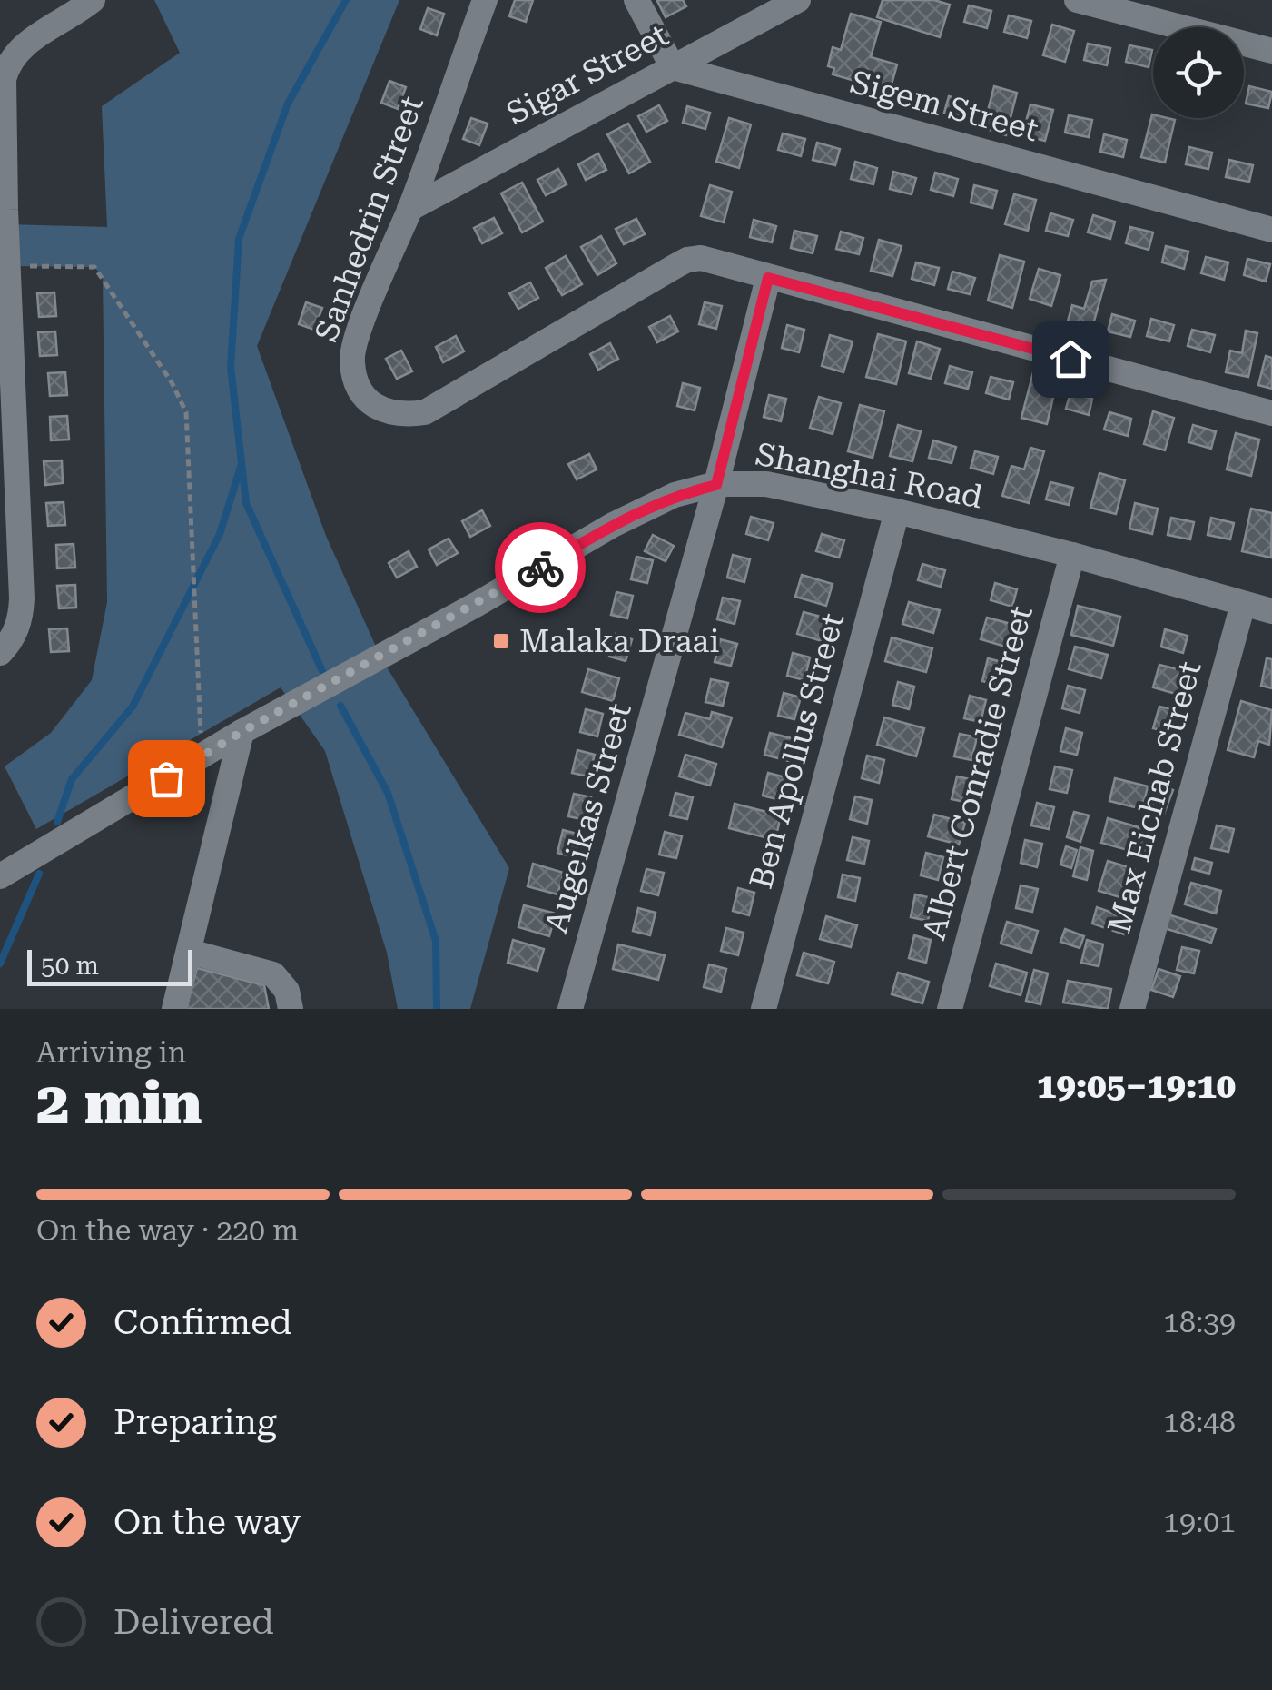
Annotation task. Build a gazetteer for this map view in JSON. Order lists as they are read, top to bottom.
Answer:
{
  "streets": {
    "street": [
      "Sigar Street",
      "Sigem Street",
      "Sanhedrin Street",
      "Shanghai Road",
      "Ben Apollus Street",
      "Albert Conradie Street",
      "Max Eichab Street",
      "Augeikas Street"
    ]
  },
  "crossings": [
    ["Sigar Street", "Sigem Street"],
    ["Sigar Street", "Sanhedrin Street"],
    ["Sanhedrin Street", "Augeikas Street"],
    ["Shanghai Road", "Ben Apollus Street"],
    ["Shanghai Road", "Albert Conradie Street"],
    ["Shanghai Road", "Max Eichab Street"],
    ["Shanghai Road", "Augeikas Street"]
  ],
  "places": {
    "transit": ["Malaka Draai"]
  },
  "scale_bar": "50 m",
  "page": {
    "scale": "50 m",
    "heading": ["2 min", "Arriving in", "19:05–19:10"],
    "bar": "On the way · 220 m",
    "list": [
      ["Confirmed", "18:39"],
      ["Preparing", "18:48"],
      ["On the way", "19:01"],
      "Delivered"
    ]
  }
}
